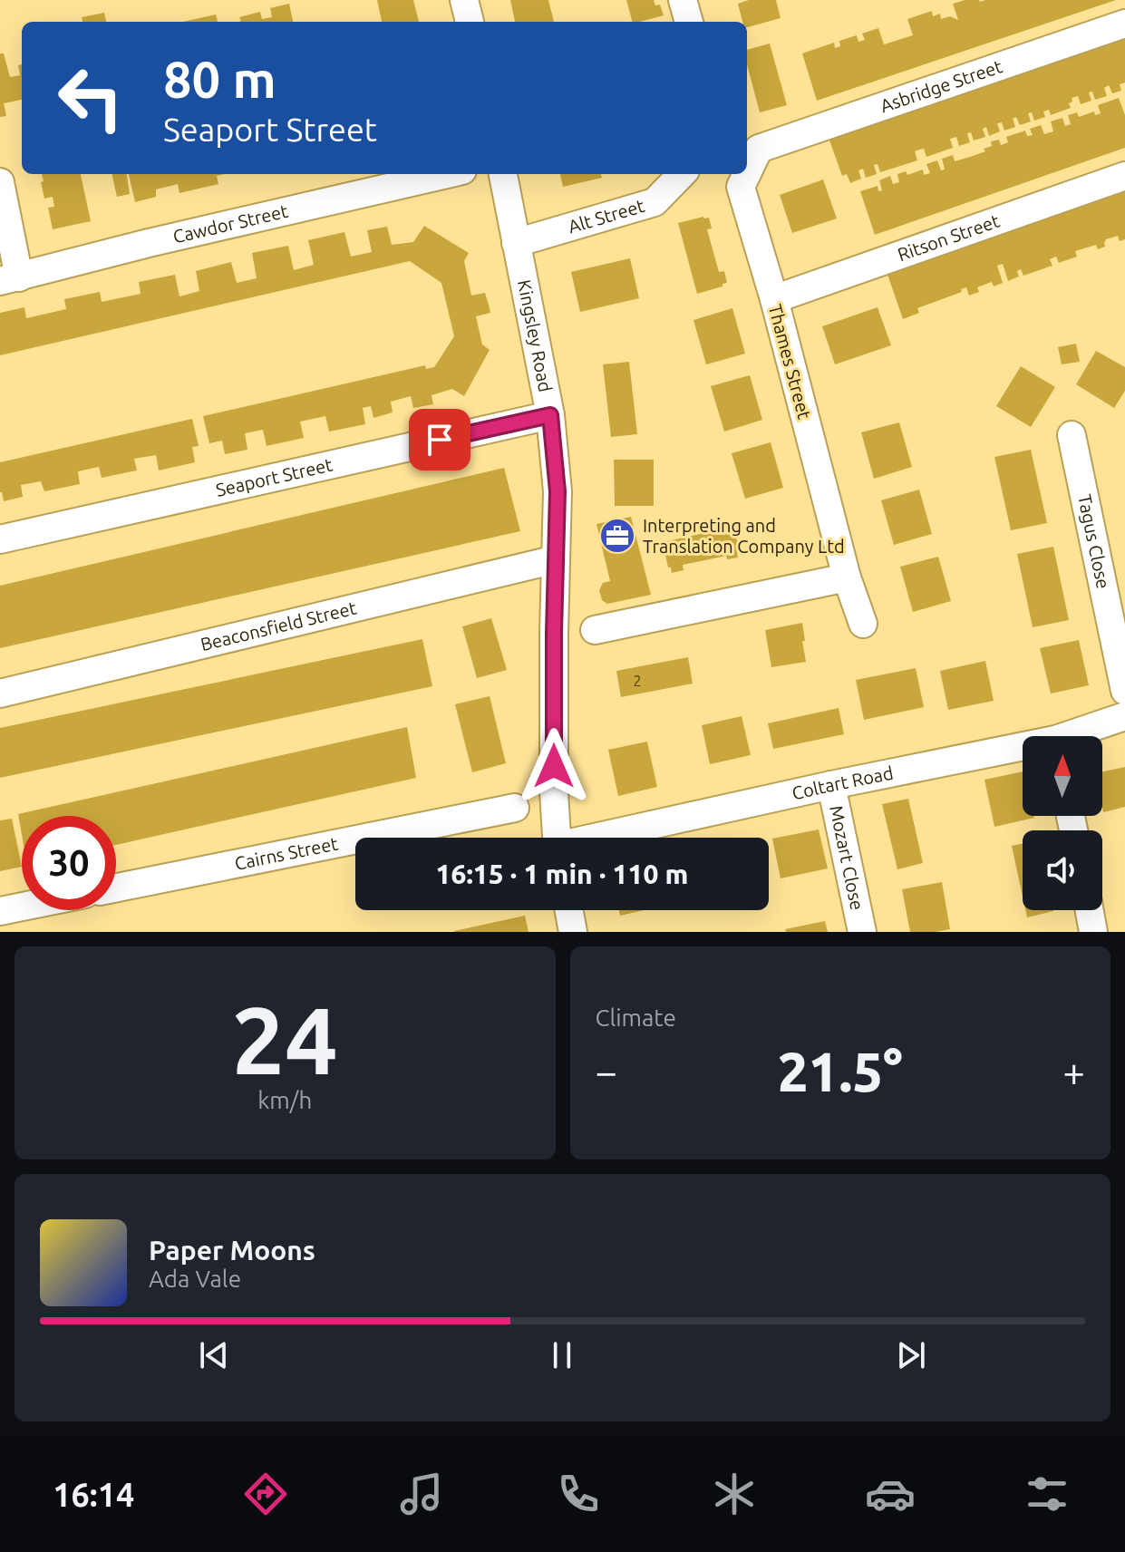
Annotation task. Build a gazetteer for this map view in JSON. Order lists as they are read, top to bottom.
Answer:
{
  "streets": {
    "street": [
      "Asbridge Street",
      "Alt Street",
      "Cawdor Street",
      "Ritson Street",
      "Kingsley Road",
      "Thames Street",
      "Seaport Street",
      "Tagus Close",
      "Beaconsfield Street",
      "Coltart Road",
      "Cairns Street",
      "Mozart Close"
    ]
  },
  "crossings": [
    ["Asbridge Street", "Thames Street"],
    ["Alt Street", "Kingsley Road"],
    ["Ritson Street", "Thames Street"],
    ["Kingsley Road", "Seaport Street"],
    ["Kingsley Road", "Beaconsfield Street"],
    ["Coltart Road", "Mozart Close"]
  ],
  "places": {
    "office": ["Interpreting and Translation Company Ltd"]
  },
  "house_numbers": ["2"],
  "north": "top",
  "page": {
    "turn": ["80 m", "Seaport Street"],
    "limit": "30",
    "trip": "16:15 · 1 min · 110 m",
    "tile": [
      ["24", "km/h"],
      "Climate"
    ],
    "heat": ["−", "21.5°", "+"],
    "song": ["Paper Moons", "Ada Vale"],
    "tabs": "16:14"
  }
}
